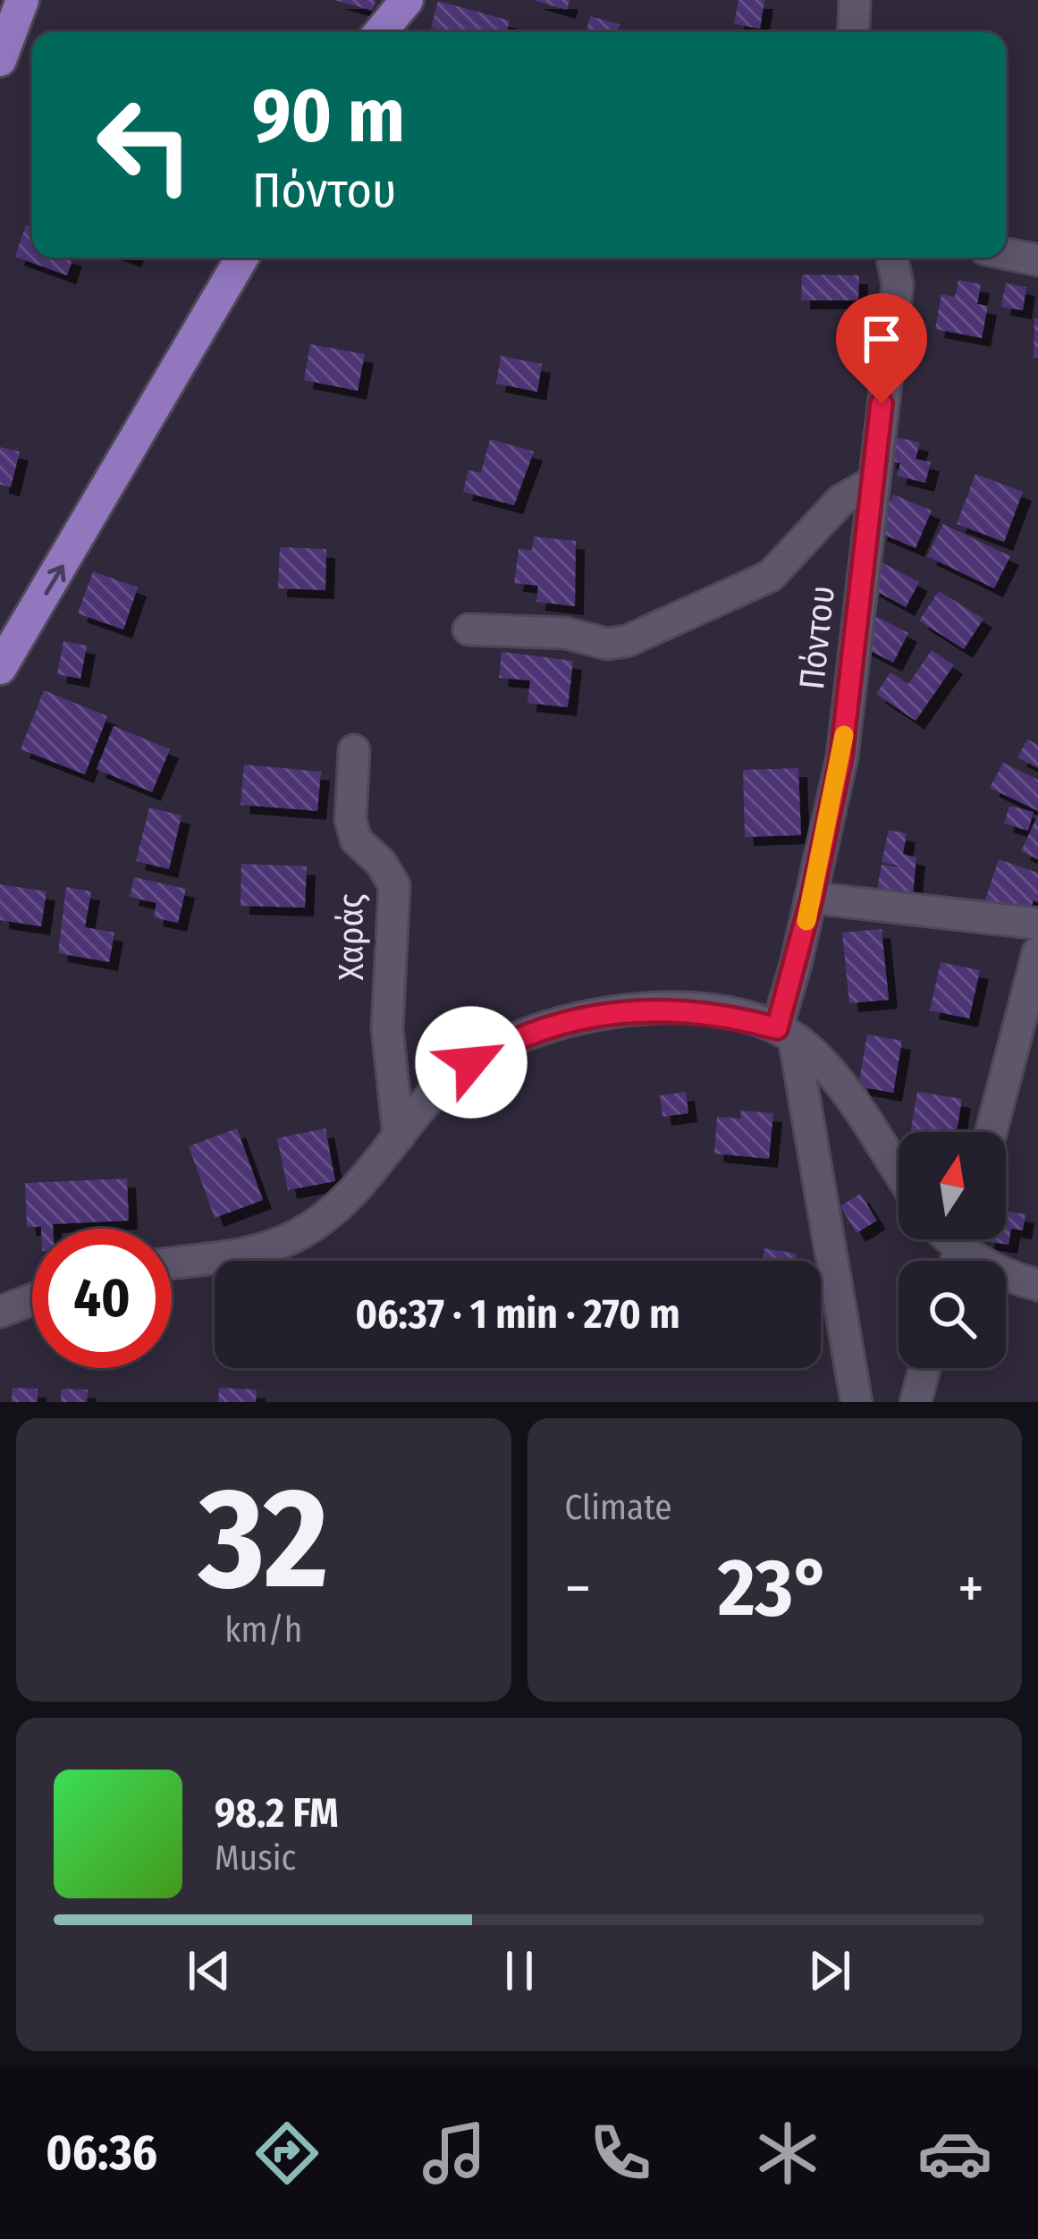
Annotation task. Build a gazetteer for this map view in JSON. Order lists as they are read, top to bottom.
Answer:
{
  "streets": {
    "street": ["Πόντου", "Χαράς"]
  },
  "north": "top",
  "page": {
    "turn": ["90 m", "Πόντου"],
    "limit": "40",
    "trip": "06:37 · 1 min · 270 m",
    "tile": [
      ["32", "km/h"],
      "Climate"
    ],
    "heat": ["−", "23°", "+"],
    "song": ["98.2 FM", "Music"],
    "tabs": "06:36"
  }
}
